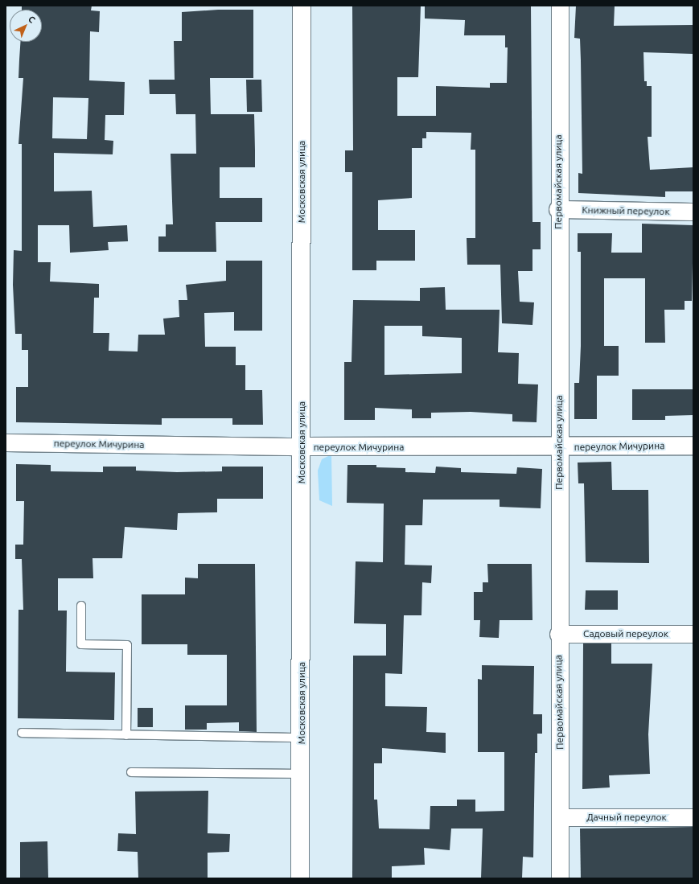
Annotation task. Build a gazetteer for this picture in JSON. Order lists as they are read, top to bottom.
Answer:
{
  "streets": {
    "main road": ["Московская улица", "переулок Мичурина"],
    "street": [
      "Первомайская улица",
      "Книжный переулок",
      "Садовый переулок",
      "Дачный переулок"
    ]
  },
  "crossings": [
    ["Московская улица", "переулок Мичурина"],
    ["Первомайская улица", "Книжный переулок"],
    ["Первомайская улица", "переулок Мичурина"],
    ["Первомайская улица", "Садовый переулок"],
    ["Первомайская улица", "Дачный переулок"]
  ],
  "north": "top right"
}
